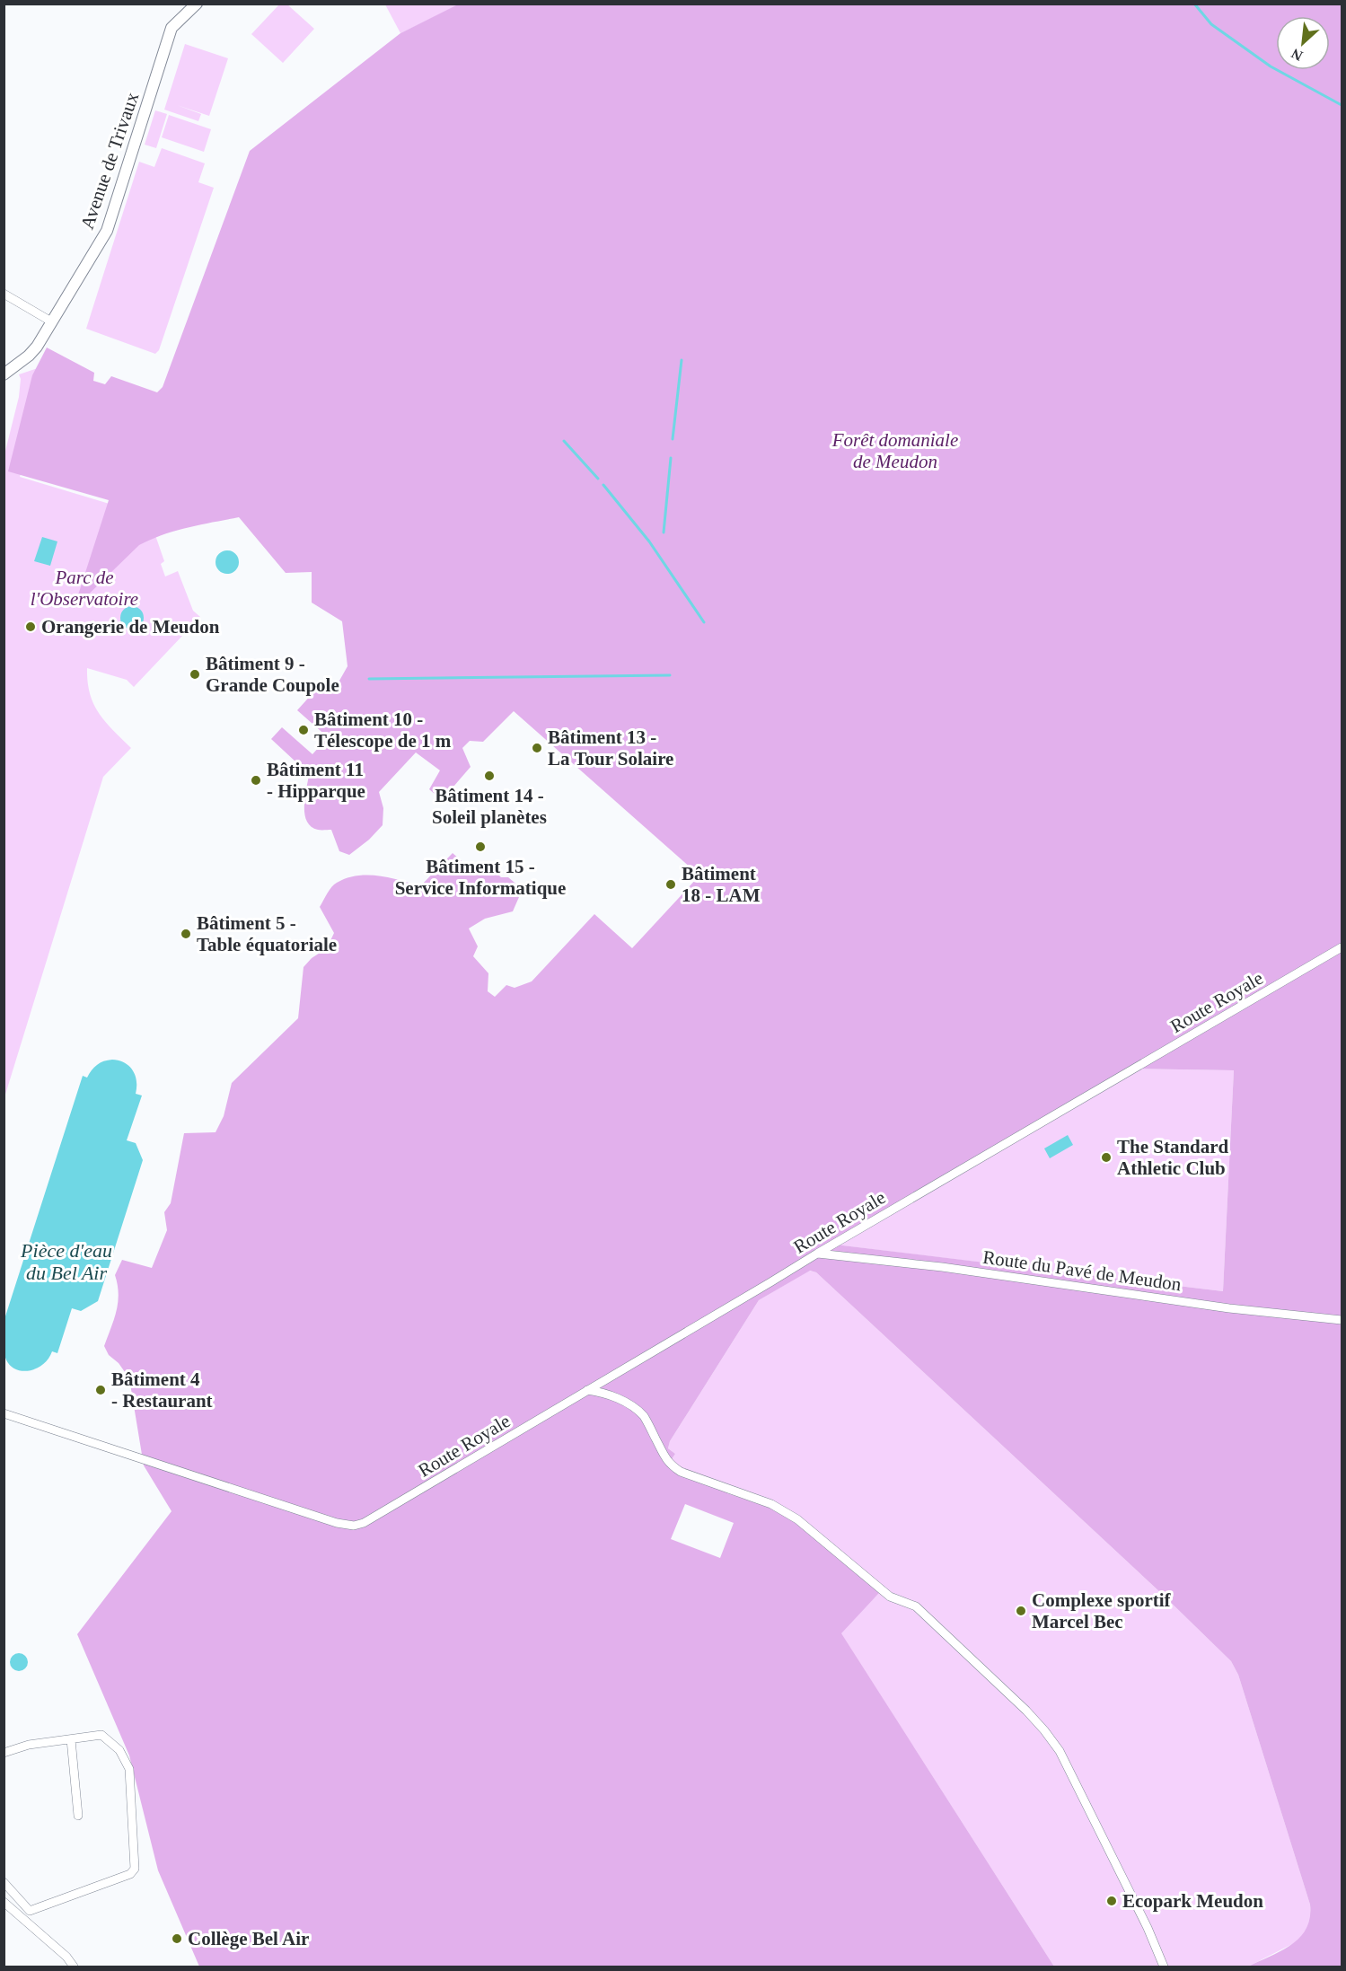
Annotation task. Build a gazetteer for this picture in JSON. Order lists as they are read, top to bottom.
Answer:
{
  "streets": {
    "main road": ["Avenue de Trivaux"],
    "street": ["Route Royale", "Route du Pavé de Meudon"]
  },
  "crossings": [
    ["Route Royale", "Route du Pavé de Meudon"]
  ],
  "water": ["Pièce d'eau du Bel Air"],
  "parks": ["Forêt domaniale de Meudon", "Parc de l'Observatoire"],
  "places": [
    "Orangerie de Meudon",
    "Bâtiment 9 - Grande Coupole",
    "Bâtiment 10 - Télescope de 1 m",
    "Bâtiment 13 - La Tour Solaire",
    "Bâtiment 14 - Soleil planètes",
    "Bâtiment 11 - Hipparque",
    "Bâtiment 15 - Service Informatique",
    "Bâtiment 18 - LAM",
    "Bâtiment 5 - Table équatoriale",
    "The Standard Athletic Club",
    "Bâtiment 4 - Restaurant",
    "Complexe sportif Marcel Bec",
    "Ecopark Meudon",
    "Collège Bel Air"
  ],
  "north": "bottom left"
}
